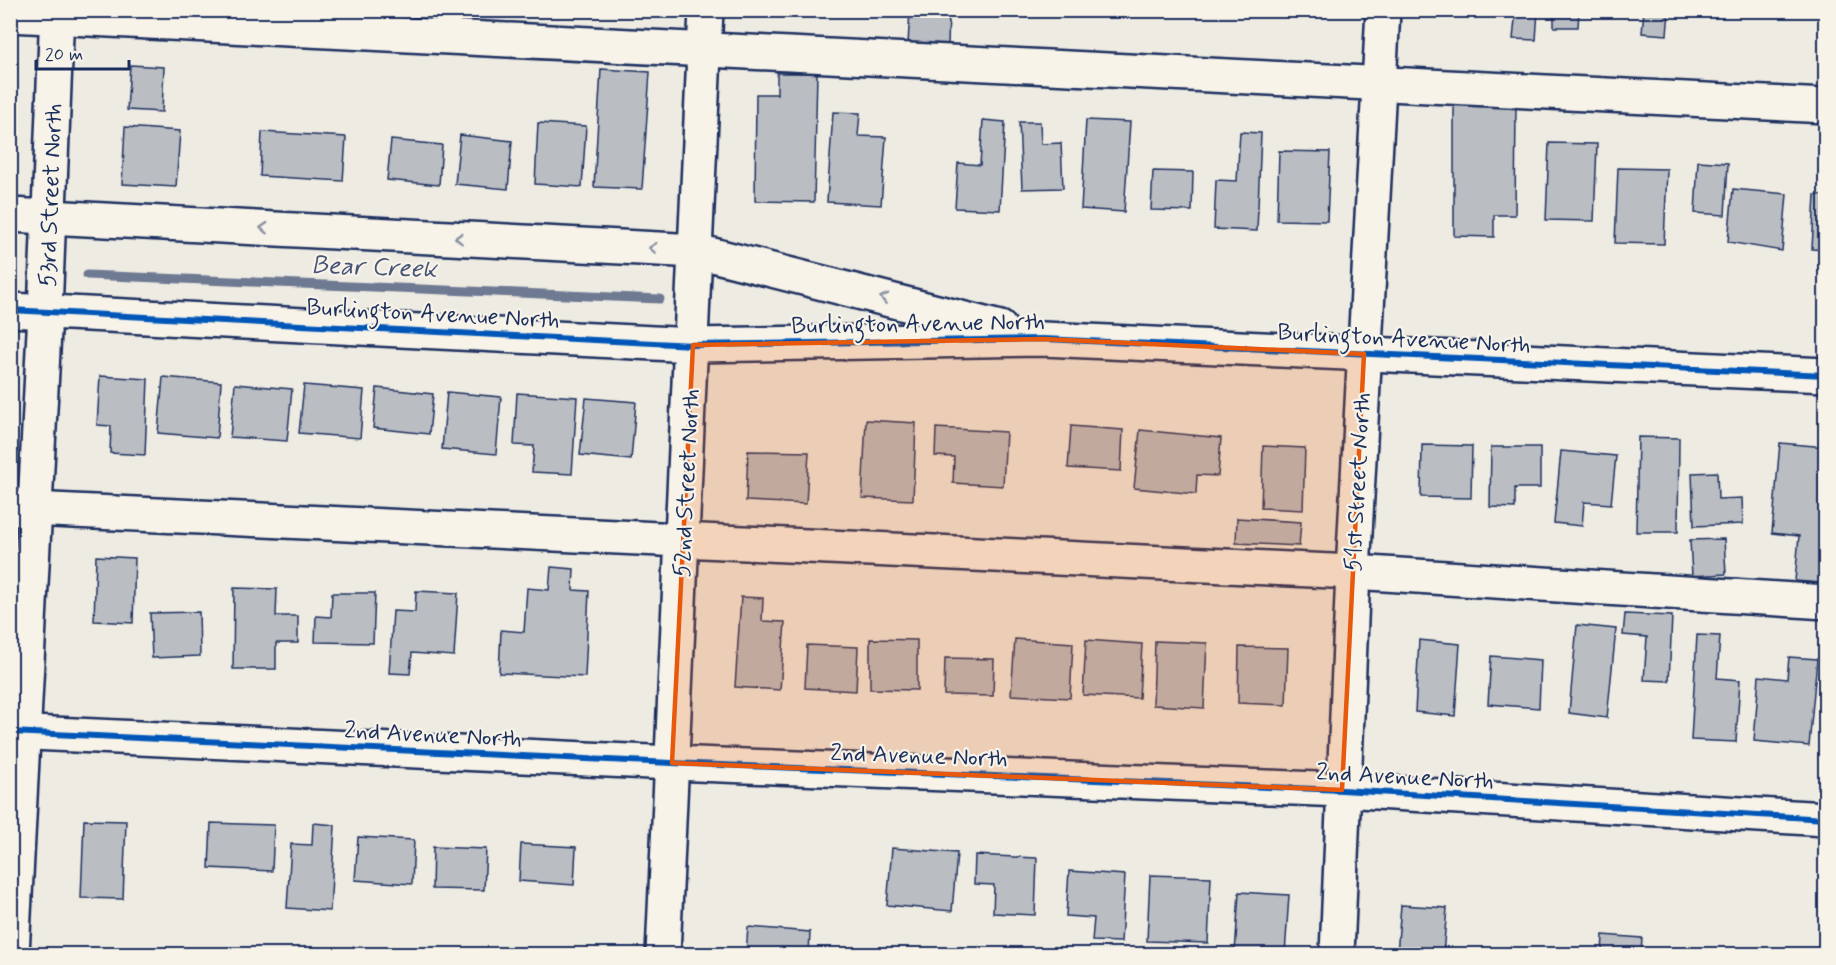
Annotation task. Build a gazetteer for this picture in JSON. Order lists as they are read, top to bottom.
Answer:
{
  "streets": {
    "street": [
      "53rd Street North",
      "Burlington Avenue North",
      "51st Street North",
      "52nd Street North",
      "2nd Avenue North"
    ]
  },
  "crossings": [
    ["53rd Street North", "Burlington Avenue North"],
    ["53rd Street North", "2nd Avenue North"],
    ["Burlington Avenue North", "51st Street North"],
    ["Burlington Avenue North", "52nd Street North"],
    ["51st Street North", "2nd Avenue North"],
    ["52nd Street North", "2nd Avenue North"]
  ],
  "water": ["Bear Creek"],
  "scale_bar": "20 m"
}
